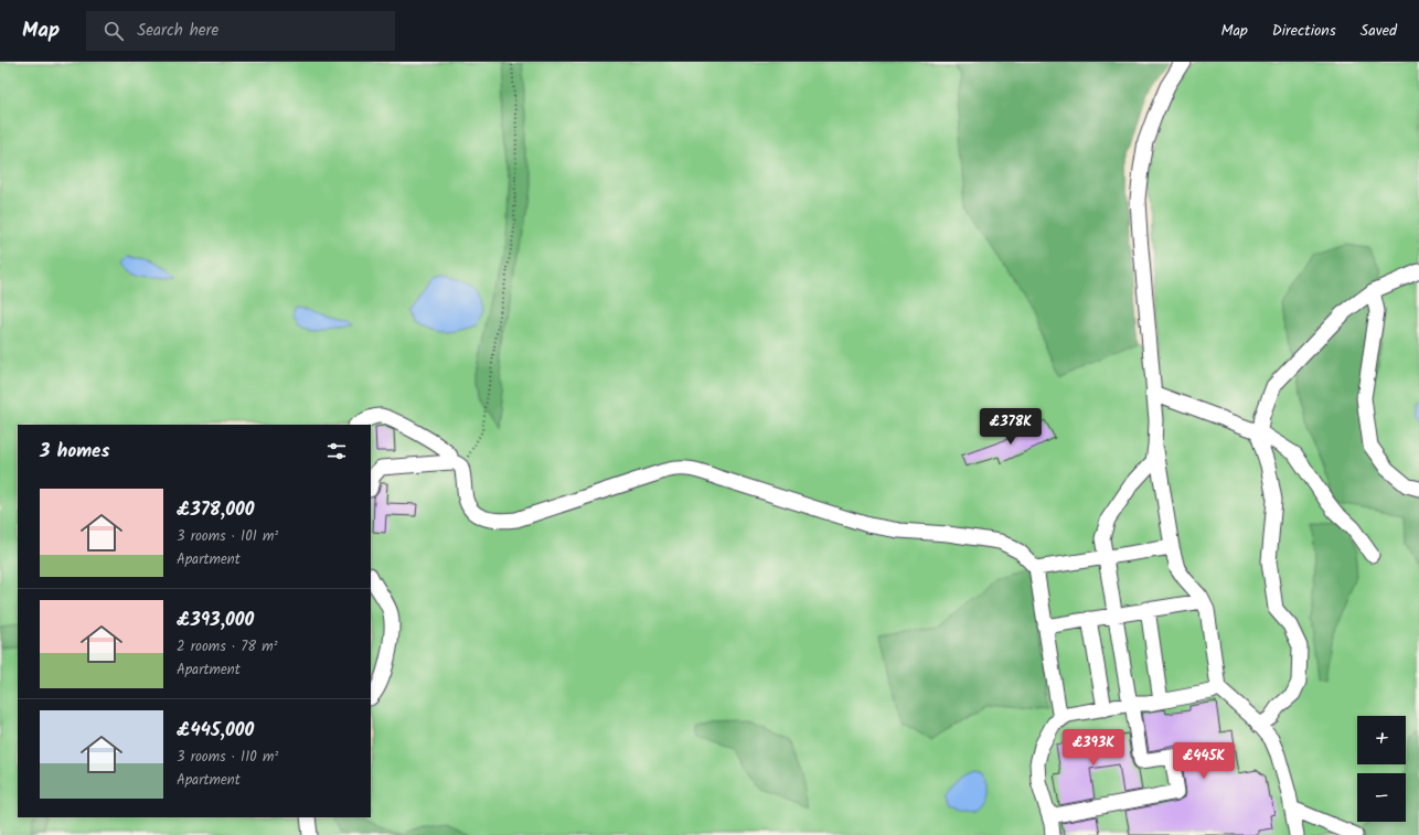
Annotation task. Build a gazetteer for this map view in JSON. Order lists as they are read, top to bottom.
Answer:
{
  "page": {
    "header": "Map",
    "search": "Search here",
    "nav": ["Map", "Directions", "Saved"],
    "price": ["£378K", "£393K", "£445K"],
    "heading": "3 homes",
    "list": [
      {
        "name": "£378,000",
        "note": "3 rooms · 101 m² · Apartment"
      },
      {
        "name": "£393,000",
        "note": "2 rooms · 78 m² · Apartment"
      },
      {
        "name": "£445,000",
        "note": "3 rooms · 110 m² · Apartment"
      }
    ],
    "map_buttons": ["+", "−"]
  }
}
